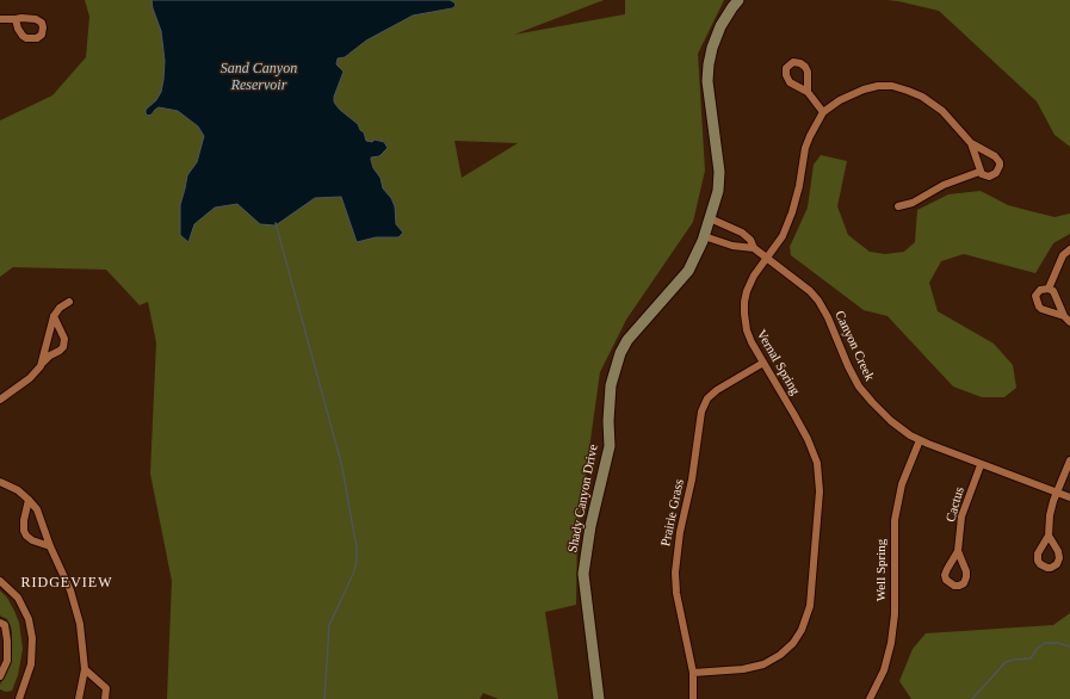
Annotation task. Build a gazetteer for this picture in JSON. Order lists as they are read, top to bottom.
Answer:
{
  "streets": {
    "street": [
      "Canyon Creek",
      "Vernal Spring",
      "Shady Canyon Drive",
      "Cactus",
      "Prairie Grass",
      "Well Spring"
    ]
  },
  "crossings": [
    ["Canyon Creek", "Vernal Spring"],
    ["Canyon Creek", "Shady Canyon Drive"],
    ["Canyon Creek", "Cactus"],
    ["Canyon Creek", "Well Spring"],
    ["Vernal Spring", "Prairie Grass"]
  ],
  "districts": ["RIDGEVIEW"],
  "water": ["Sand Canyon Reservoir"]
}
